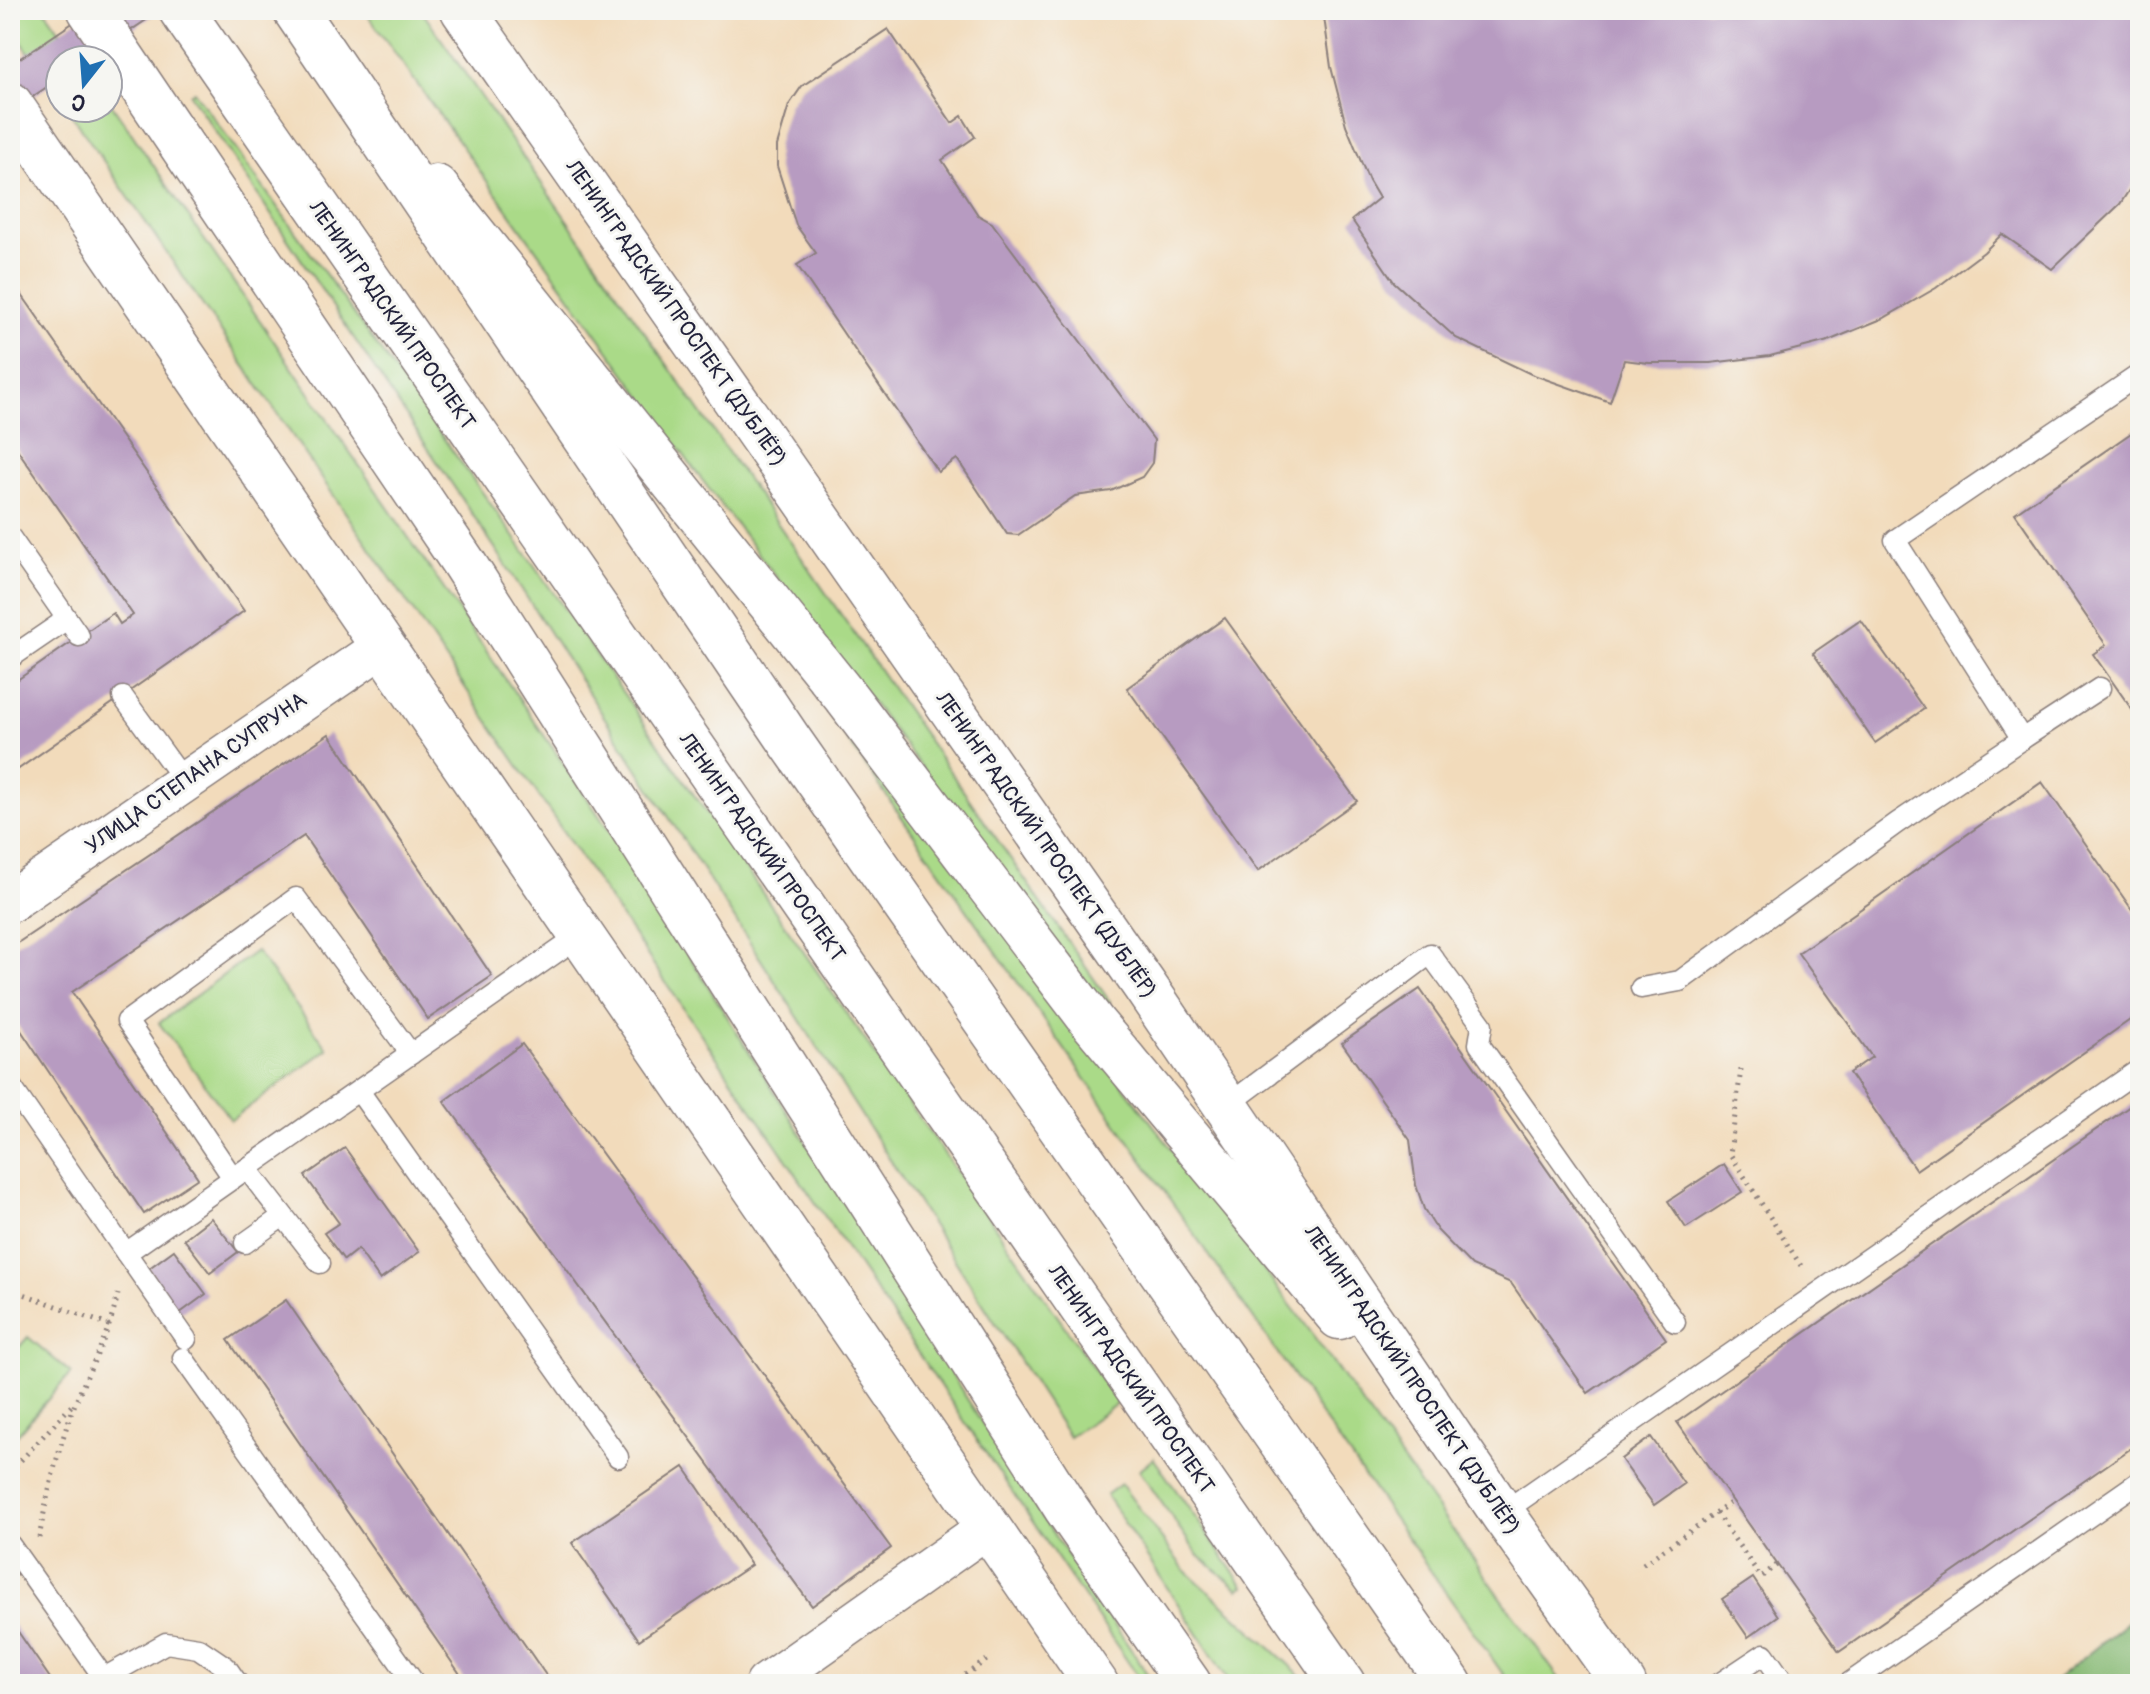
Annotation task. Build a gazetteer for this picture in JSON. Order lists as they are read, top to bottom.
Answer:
{
  "streets": {
    "main road": ["ЛЕНИНГРАДСКИЙ ПРОСПЕКТ (ДУБЛЁР)", "ЛЕНИНГРАДСКИЙ ПРОСПЕКТ"],
    "street": ["УЛИЦА СТЕПАНА СУПРУНА"]
  },
  "north": "bottom"
}
